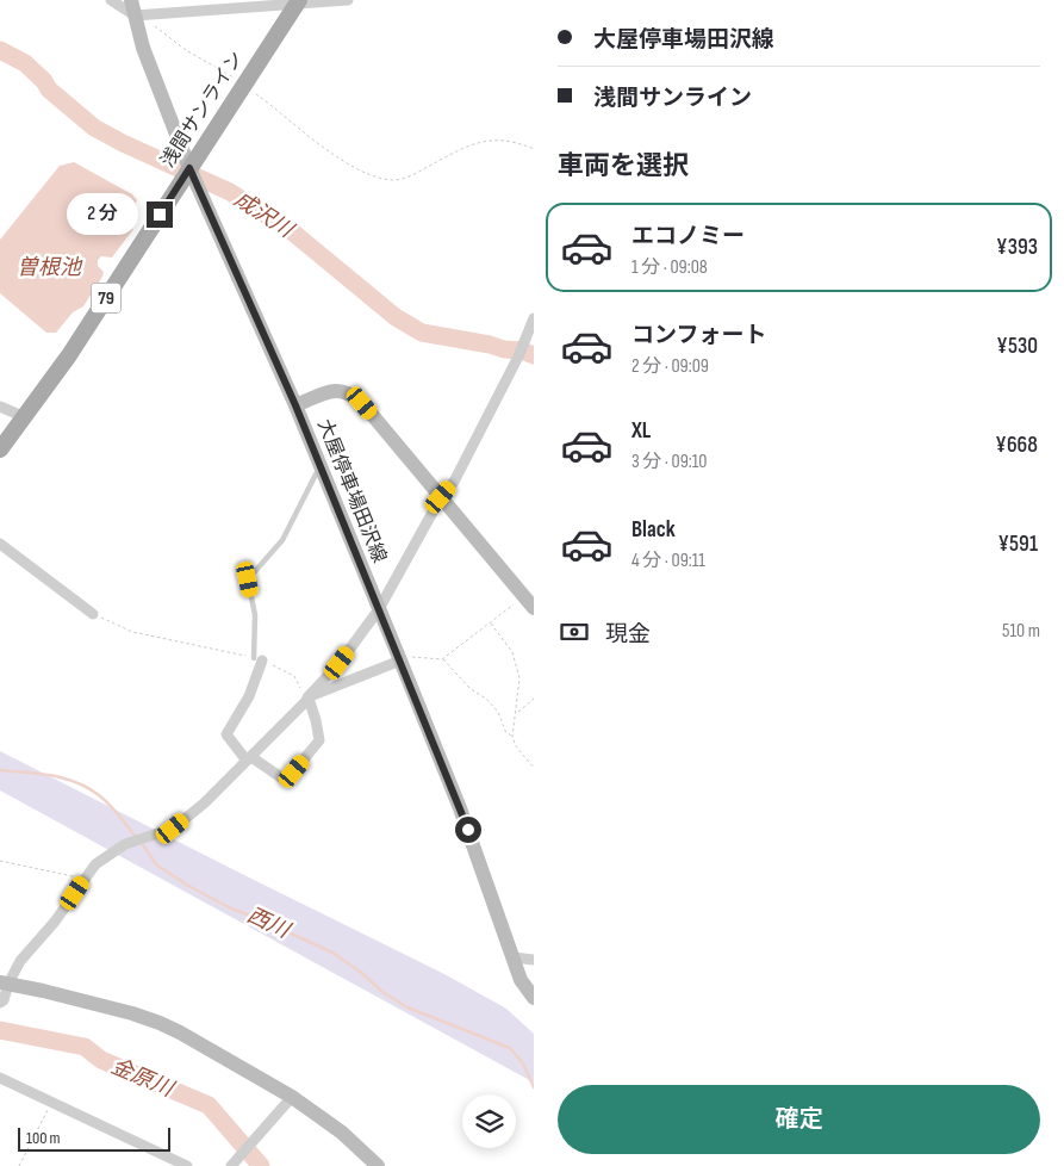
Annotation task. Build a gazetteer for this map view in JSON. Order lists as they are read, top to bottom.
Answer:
{
  "streets": {
    "main road": ["浅間サンライン", "79", "大屋停車場田沢線"]
  },
  "crossings": [
    ["浅間サンライン", "大屋停車場田沢線"]
  ],
  "water": [
    "成沢川",
    "曽根池",
    "西川",
    "金原川"
  ],
  "scale_bar": "100 m",
  "page": {
    "banner": ["大屋停車場田沢線", "浅間サンライン"],
    "heading": "車両を選択",
    "bubble": "2 分",
    "list": [
      {
        "name": "エコノミー",
        "note": "1 分 · 09:08",
        "value": "¥393"
      },
      {
        "name": "コンフォート",
        "note": "2 分 · 09:09",
        "value": "¥530"
      },
      {
        "name": "XL",
        "note": "3 分 · 09:10",
        "value": "¥668"
      },
      {
        "name": "Black",
        "note": "4 分 · 09:11",
        "value": "¥591"
      }
    ],
    "pay": ["現金", "510 m"],
    "buttons": "確定",
    "scale": "100 m"
  }
}
